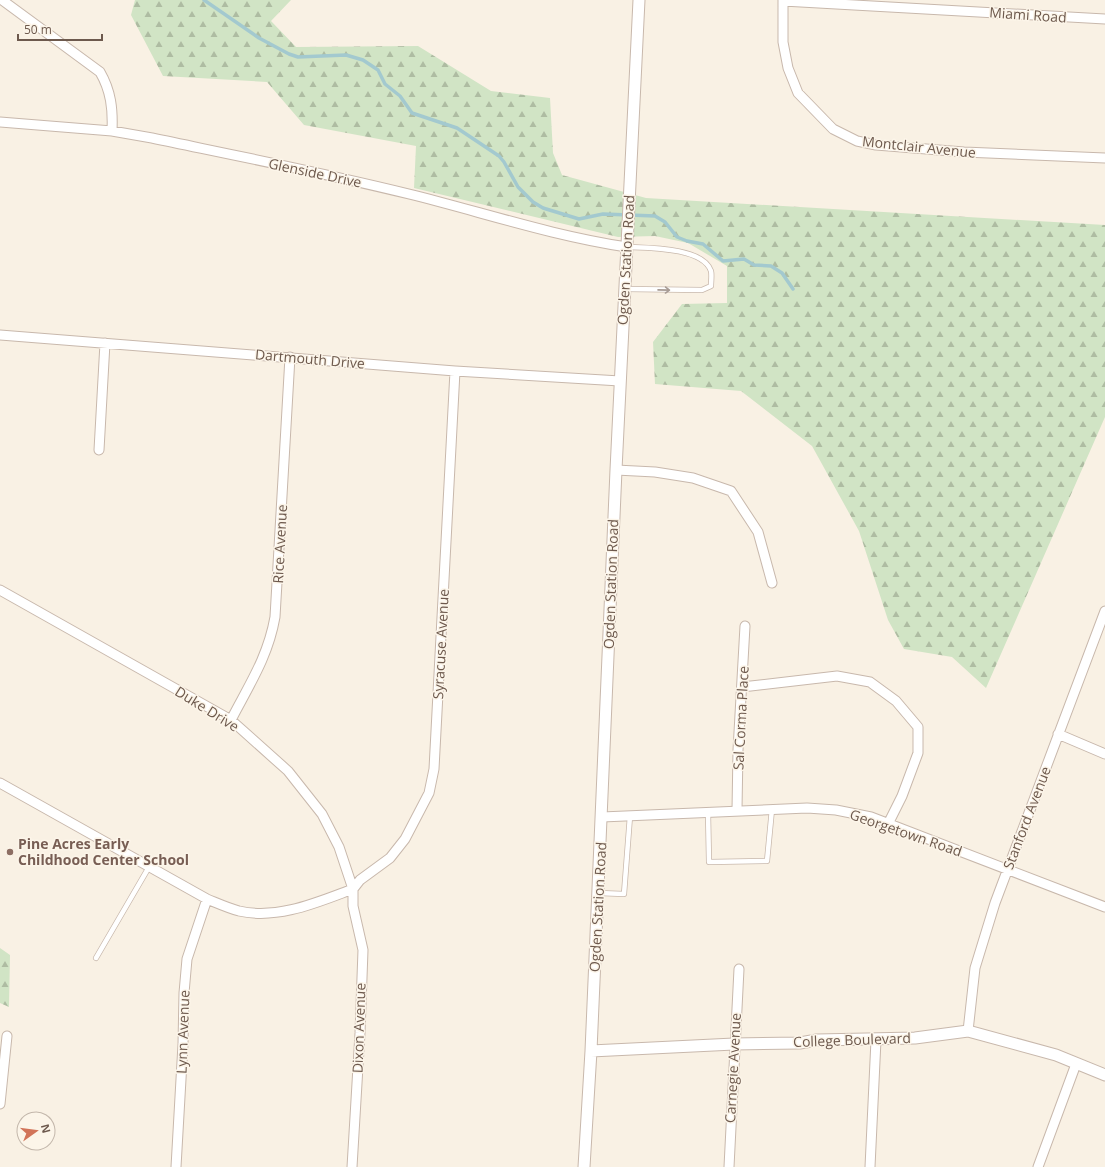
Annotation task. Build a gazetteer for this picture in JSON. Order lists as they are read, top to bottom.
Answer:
{
  "streets": {
    "street": [
      "Miami Road",
      "Montclair Avenue",
      "Glenside Drive",
      "Ogden Station Road",
      "Dartmouth Drive",
      "Rice Avenue",
      "Syracuse Avenue",
      "Duke Drive",
      "Sal Corma Place",
      "Stanford Avenue",
      "Georgetown Road",
      "Dixon Avenue",
      "Lynn Avenue",
      "College Boulevard",
      "Carnegie Avenue"
    ]
  },
  "crossings": [
    ["Miami Road", "Montclair Avenue"],
    ["Glenside Drive", "Ogden Station Road"],
    ["Ogden Station Road", "Dartmouth Drive"],
    ["Ogden Station Road", "Georgetown Road"],
    ["Ogden Station Road", "College Boulevard"],
    ["Dartmouth Drive", "Rice Avenue"],
    ["Dartmouth Drive", "Syracuse Avenue"],
    ["Rice Avenue", "Duke Drive"],
    ["Syracuse Avenue", "Duke Drive"],
    ["Syracuse Avenue", "Dixon Avenue"],
    ["Duke Drive", "Dixon Avenue"],
    ["Sal Corma Place", "Georgetown Road"],
    ["Stanford Avenue", "Georgetown Road"],
    ["Stanford Avenue", "College Boulevard"],
    ["College Boulevard", "Carnegie Avenue"]
  ],
  "places": ["Pine Acres Early Childhood Center School"],
  "scale_bar": "50 m",
  "north": "right"
}
